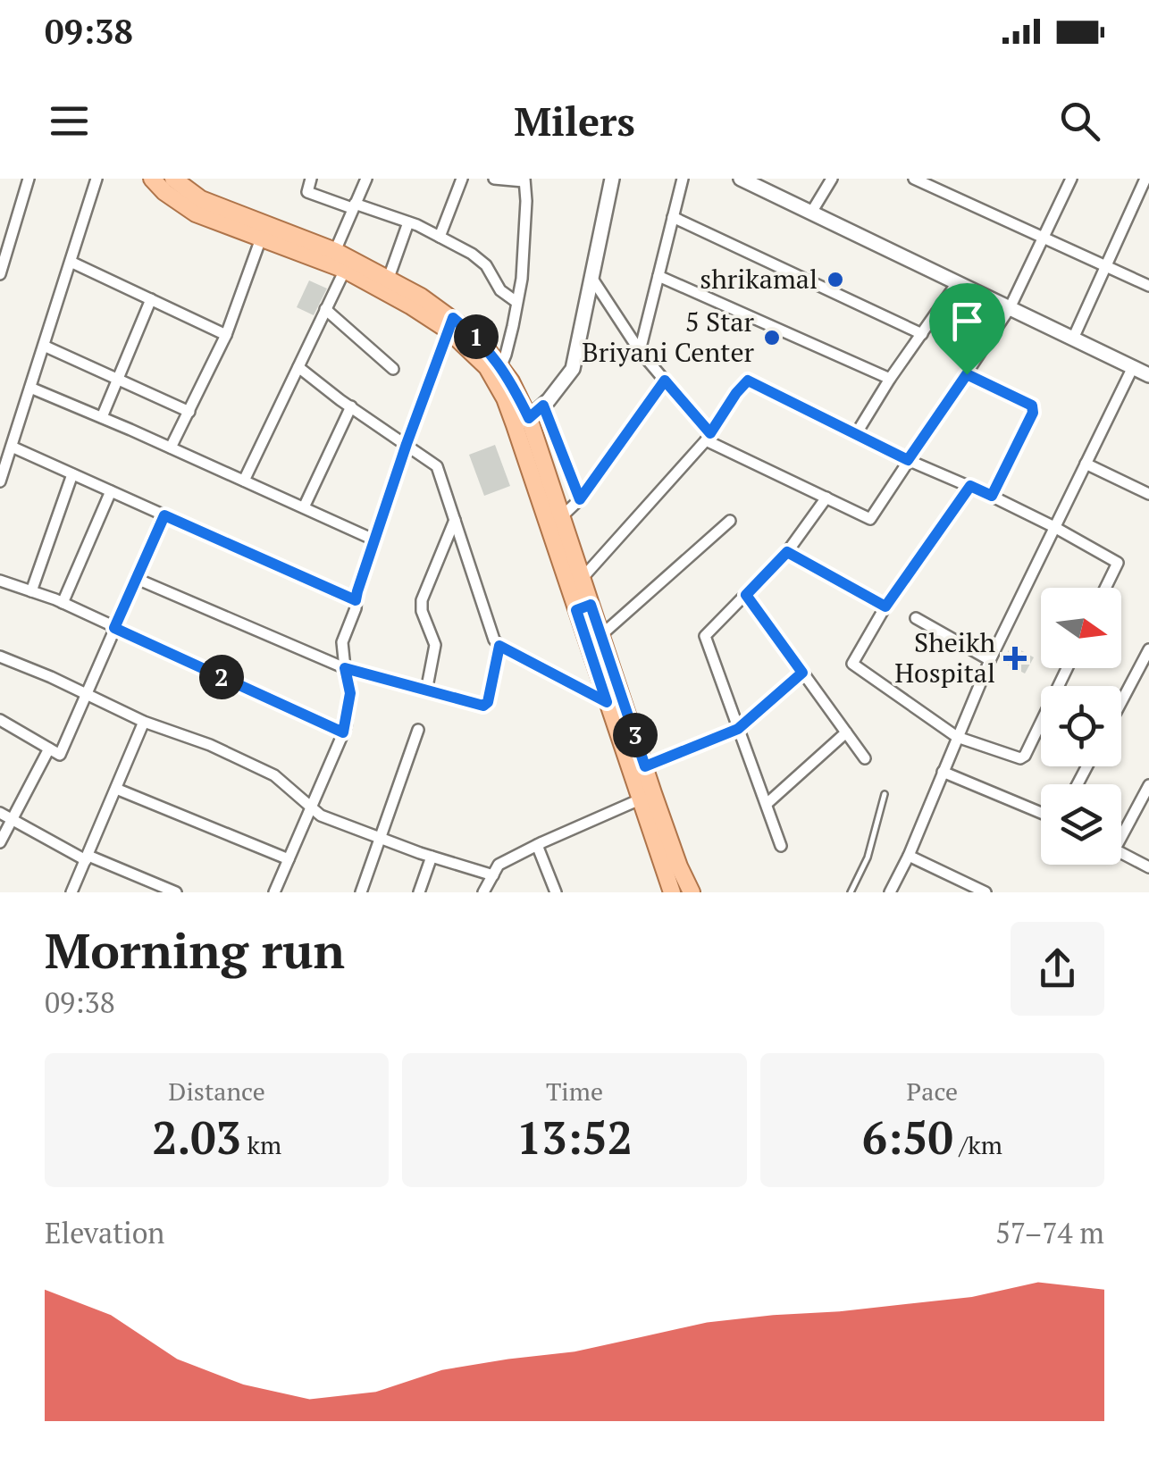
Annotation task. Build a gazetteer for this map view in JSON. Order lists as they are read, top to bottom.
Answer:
{
  "places": {
    "other": ["shrikamal", "5 Star Briyani Center"],
    "health": ["Sheikh Hospital"]
  },
  "north": "right",
  "page": {
    "status": "09:38",
    "header": "Milers",
    "pins": ["1", "2", "3"],
    "heading": ["Morning run", "09:38"],
    "stats": [
      ["Distance", "2.03 km"],
      ["Time", "13:52"],
      ["Pace", "6:50 /km"]
    ],
    "chart": ["Elevation", "57–74 m"]
  }
}
